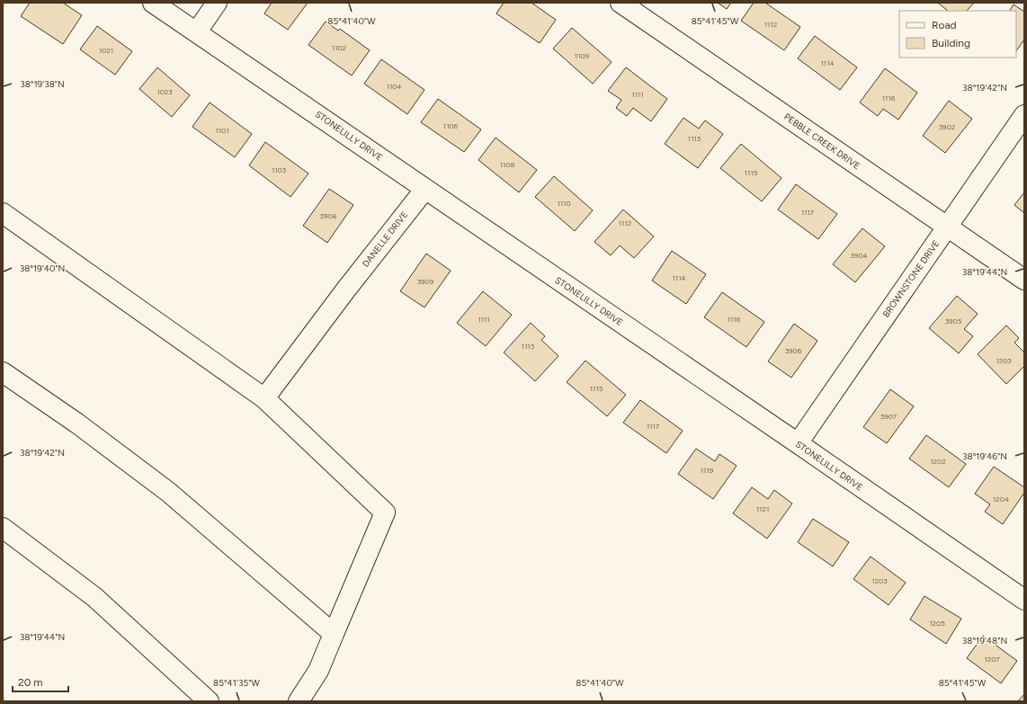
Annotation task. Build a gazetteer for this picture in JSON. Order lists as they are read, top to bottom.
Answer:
{
  "streets": {
    "street": [
      "STONELILLY DRIVE",
      "PEBBLE CREEK DRIVE",
      "DANELLE DRIVE",
      "BROWNSTONE DRIVE"
    ]
  },
  "crossings": [
    ["STONELILLY DRIVE", "DANELLE DRIVE"],
    ["STONELILLY DRIVE", "BROWNSTONE DRIVE"],
    ["PEBBLE CREEK DRIVE", "BROWNSTONE DRIVE"]
  ],
  "house_numbers": [
    "1112",
    "1102",
    "1021",
    "1109",
    "1114",
    "1104",
    "1023",
    "1111",
    "1116",
    "1106",
    "3902",
    "1101",
    "1113",
    "1108",
    "1103",
    "1115",
    "1110",
    "1117",
    "3908",
    "1112",
    "3904",
    "1114",
    "3909",
    "1111",
    "1116",
    "3905",
    "1113",
    "3906",
    "1203",
    "1115",
    "3907",
    "1117",
    "1202",
    "1119",
    "1204",
    "1121",
    "1203",
    "1205",
    "1207"
  ],
  "legend": ["Road", "Building"],
  "scale_bar": "20 m",
  "coordinates": [
    "85°41'40\"W",
    "85°41'45\"W",
    "38°19'38\"N",
    "38°19'42\"N",
    "38°19'40\"N",
    "38°19'44\"N",
    "38°19'46\"N",
    "38°19'48\"N",
    "85°41'35\"W"
  ]
}
